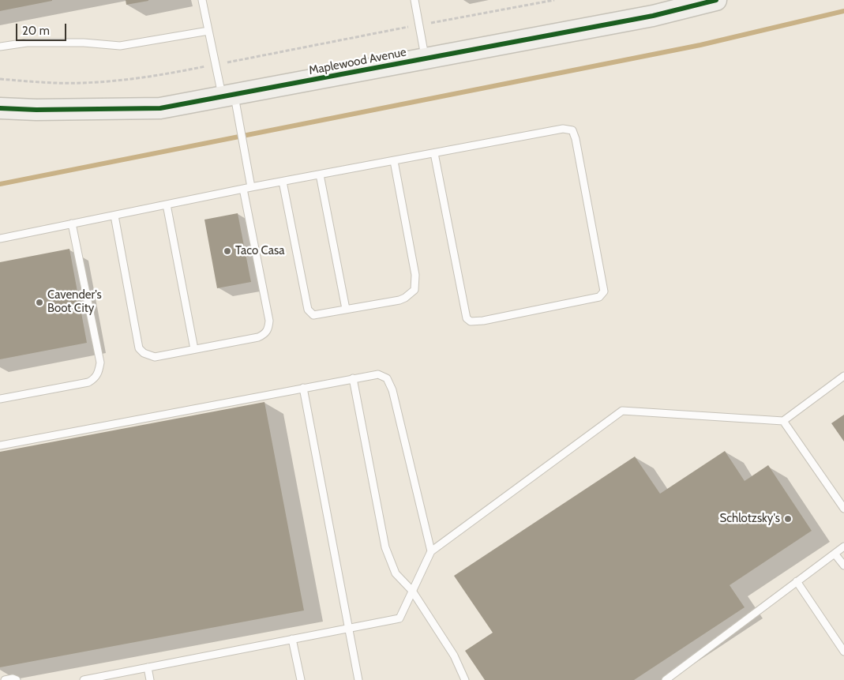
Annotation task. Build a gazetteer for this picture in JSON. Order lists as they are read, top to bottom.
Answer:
{
  "streets": {
    "street": ["Maplewood Avenue"]
  },
  "places": ["Taco Casa", "Cavender's Boot City", "Schlotzsky's"],
  "scale_bar": "20 m"
}
